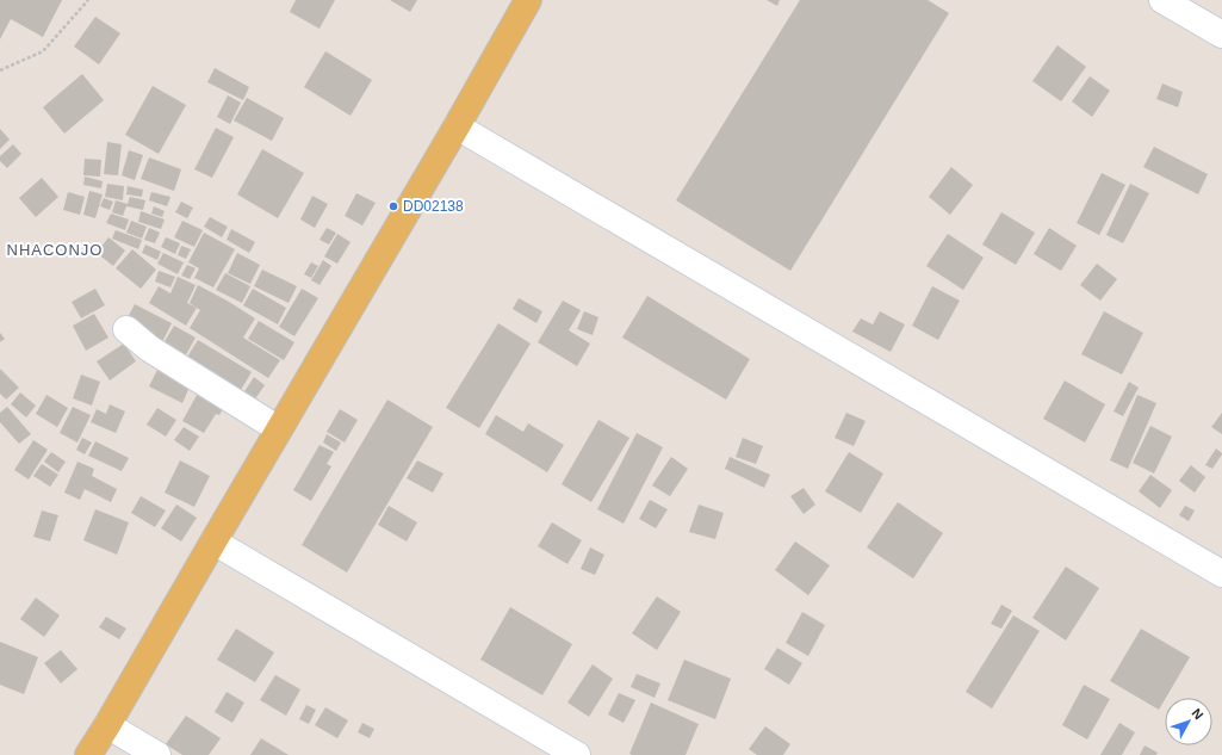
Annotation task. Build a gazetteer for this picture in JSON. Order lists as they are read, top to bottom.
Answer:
{
  "districts": ["NHACONJO"],
  "places": ["DD02138"],
  "north": "top right"
}
